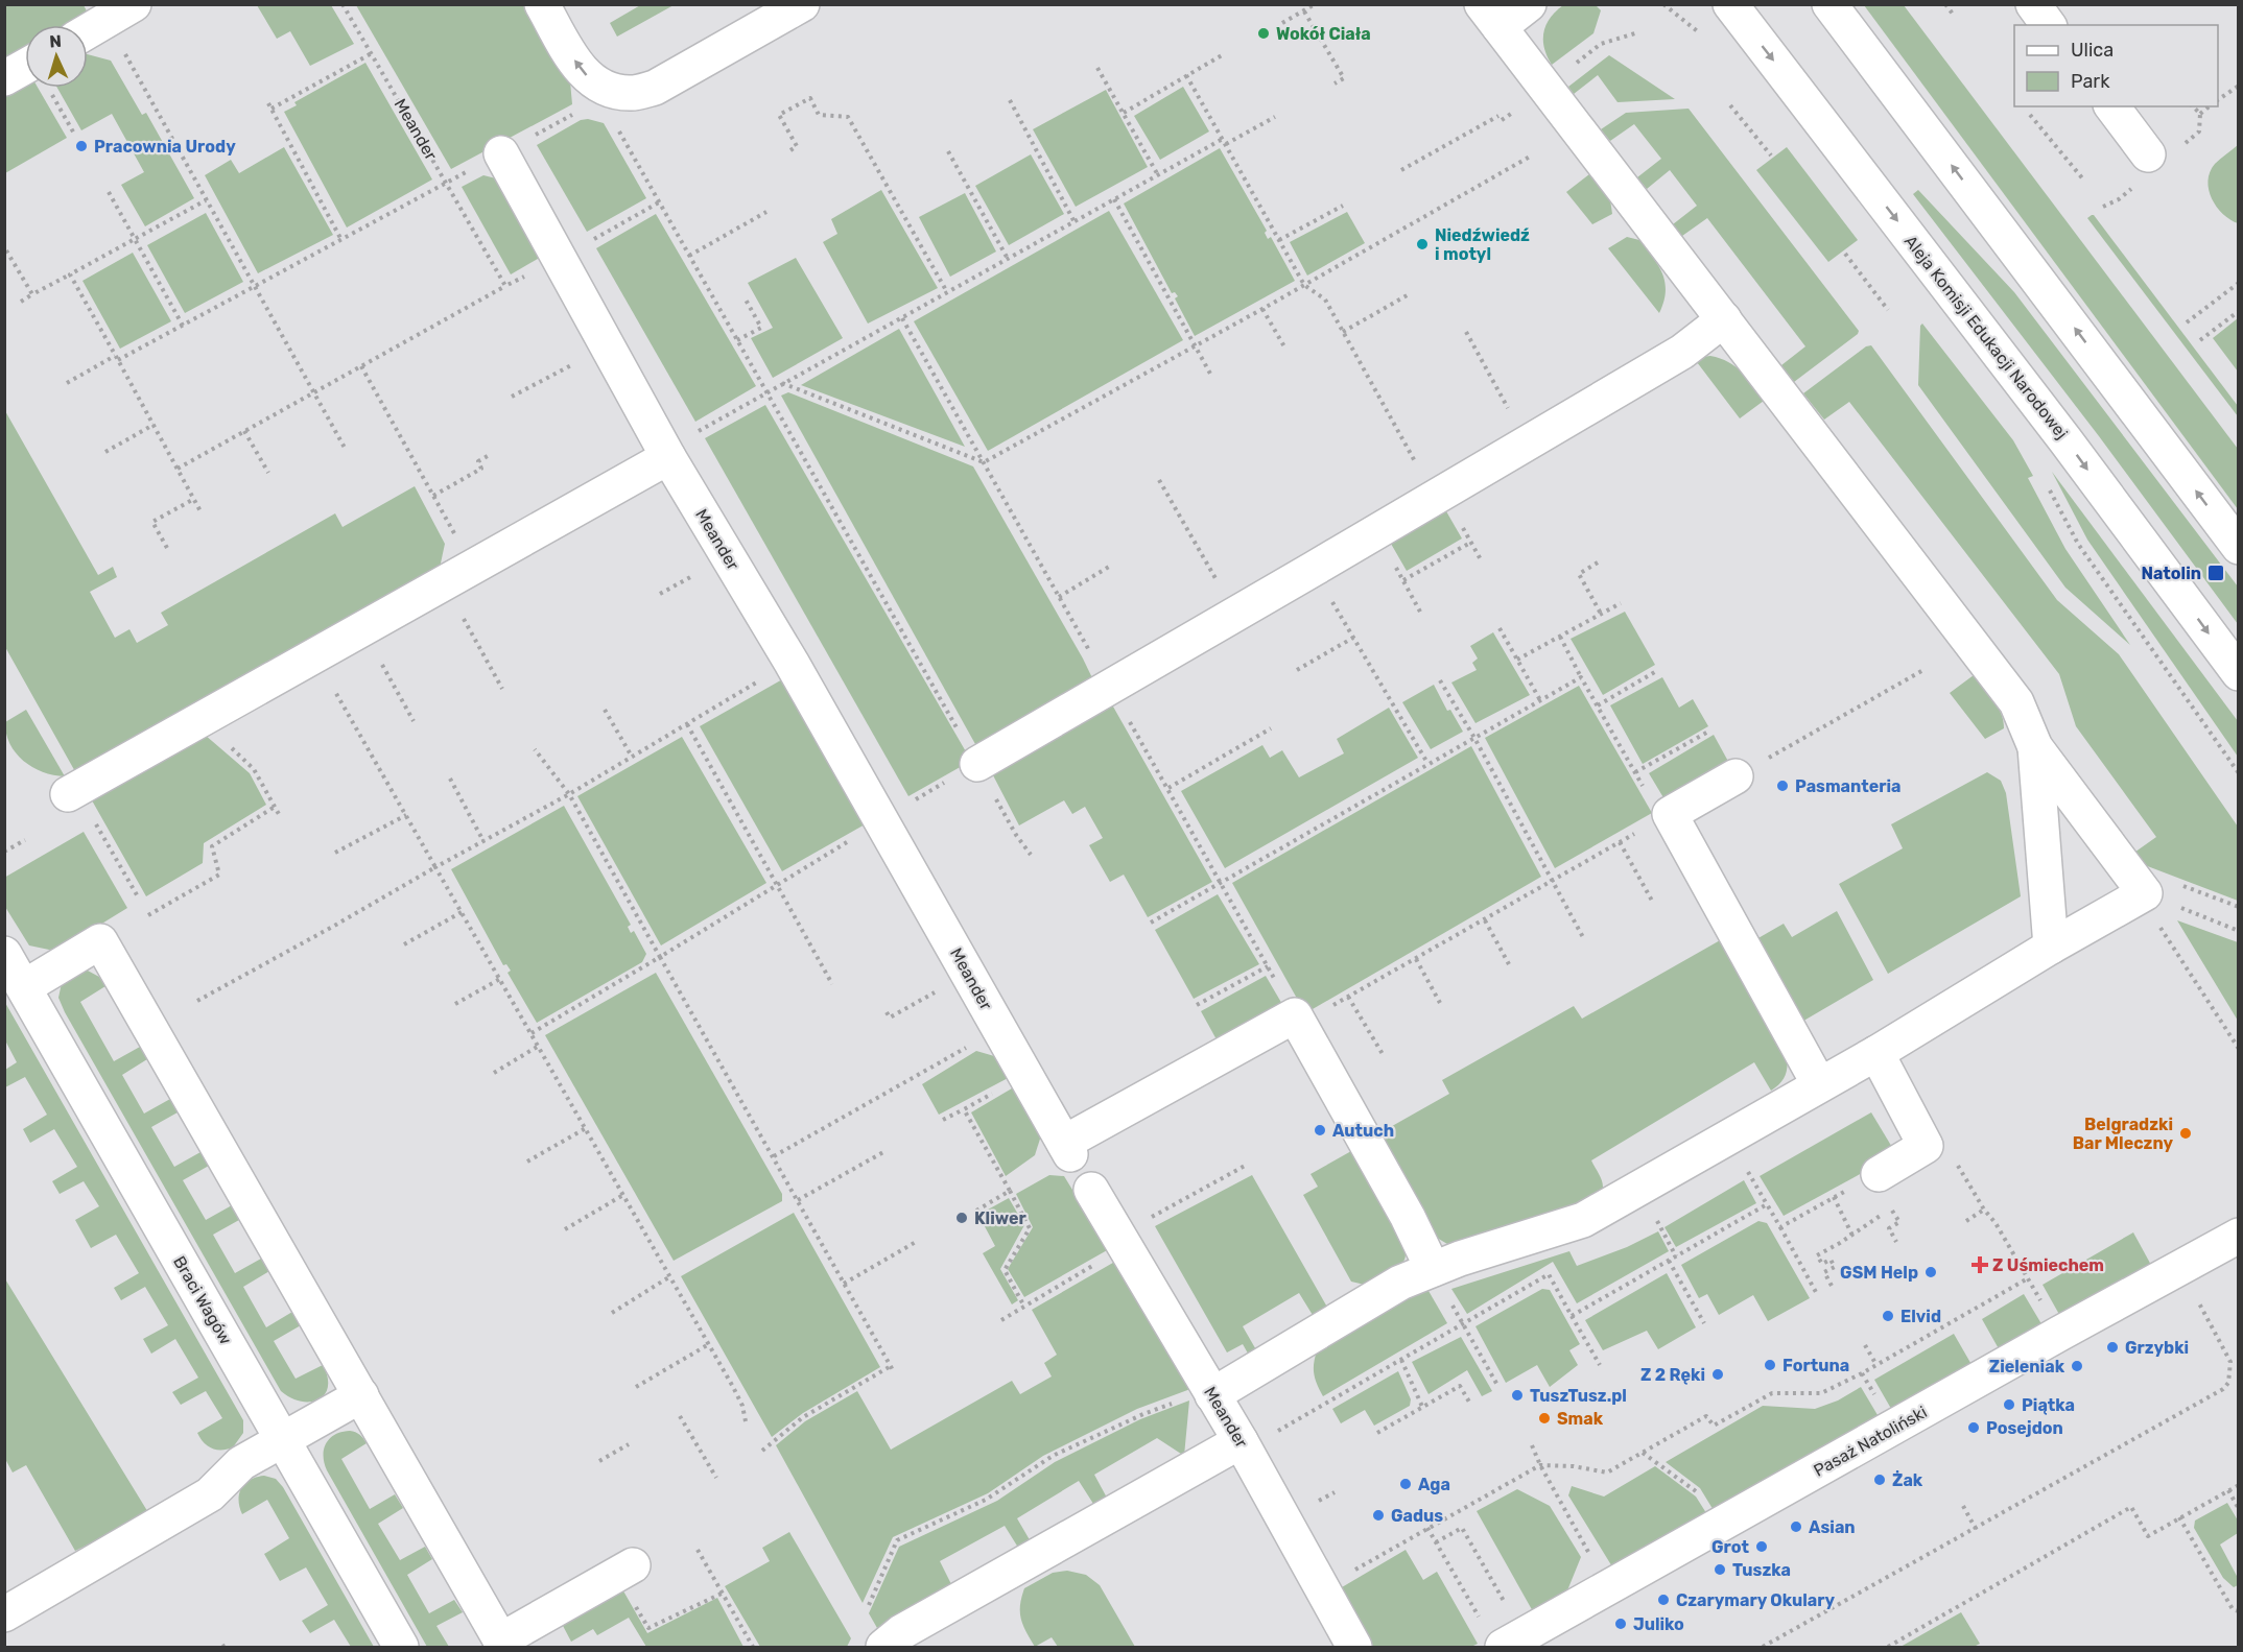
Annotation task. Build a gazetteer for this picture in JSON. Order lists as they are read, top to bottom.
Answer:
{
  "streets": {
    "street": [
      "Meander",
      "Aleja Komisji Edukacji Narodowej",
      "Braci Wagów",
      "Pasaż Natoliński"
    ]
  },
  "places": {
    "other": [
      "Wokół Ciała",
      "Pracownia Urody",
      "Niedźwiedź i motyl",
      "Pasmanteria",
      "Autuch",
      "Belgradzki Bar Mleczny",
      "Kliwer",
      "GSM Help",
      "Elvid",
      "Grzybki",
      "Fortuna",
      "Zieleniak",
      "Z 2 Ręki",
      "TuszTusz.pl",
      "Piątka",
      "Smak",
      "Posejdon",
      "Żak",
      "Aga",
      "Gadus",
      "Asian",
      "Grot",
      "Tuszka",
      "Czarymary Okulary",
      "Juliko"
    ],
    "transit": ["Natolin"],
    "health": ["Z Uśmiechem"]
  },
  "legend": ["Ulica", "Park"],
  "north": "top"
}
